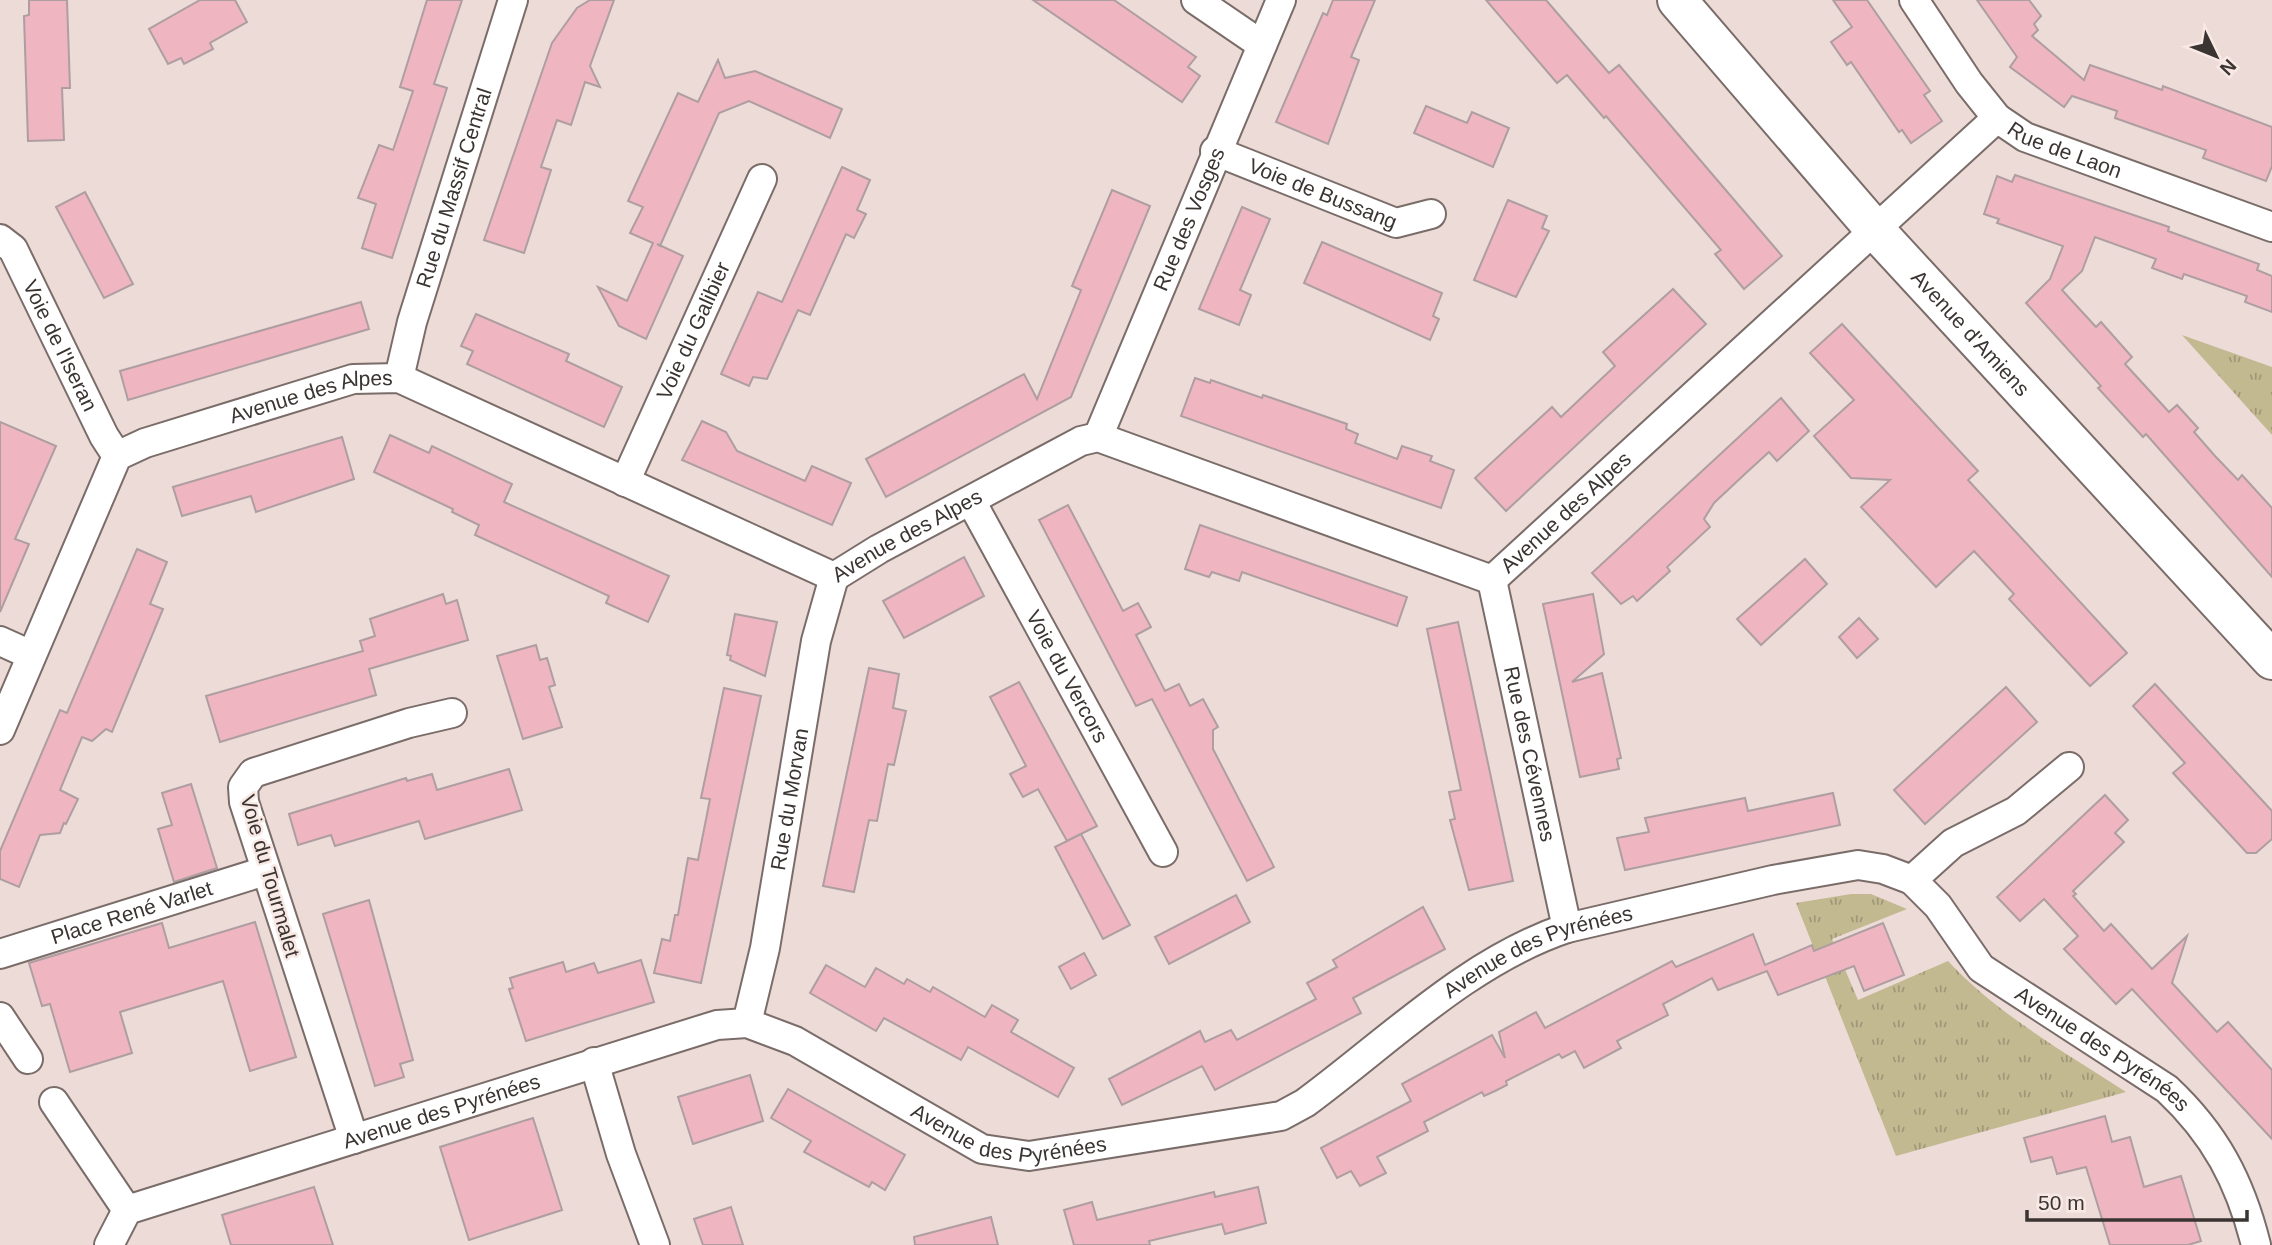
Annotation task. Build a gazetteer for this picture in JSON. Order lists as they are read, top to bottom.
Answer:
{
  "streets": {
    "main road": ["Avenue d'Amiens"],
    "street": [
      "Rue de Laon",
      "Rue du Massif Central",
      "Voie de Bussang",
      "Rue des Vosges",
      "Voie du Galibier",
      "Voie de l'Iseran",
      "Avenue des Alpes",
      "Voie du Vercors",
      "Rue des Cévennes",
      "Rue du Morvan",
      "Voie du Tourmalet",
      "Place René Varlet",
      "Avenue des Pyrénées"
    ]
  },
  "crossings": [
    ["Rue de Laon", "Avenue des Alpes"],
    ["Rue du Massif Central", "Avenue des Alpes"],
    ["Voie de Bussang", "Rue des Vosges"],
    ["Rue des Vosges", "Avenue des Alpes"],
    ["Voie du Galibier", "Avenue des Alpes"],
    ["Avenue d'Amiens", "Avenue des Alpes"],
    ["Voie de l'Iseran", "Avenue des Alpes"],
    ["Avenue des Alpes", "Voie du Vercors"],
    ["Avenue des Alpes", "Rue des Cévennes"],
    ["Avenue des Alpes", "Rue du Morvan"],
    ["Rue des Cévennes", "Avenue des Pyrénées"],
    ["Rue du Morvan", "Avenue des Pyrénées"],
    ["Voie du Tourmalet", "Place René Varlet"],
    ["Voie du Tourmalet", "Avenue des Pyrénées"]
  ],
  "scale_bar": "50 m",
  "north": "bottom right"
}
